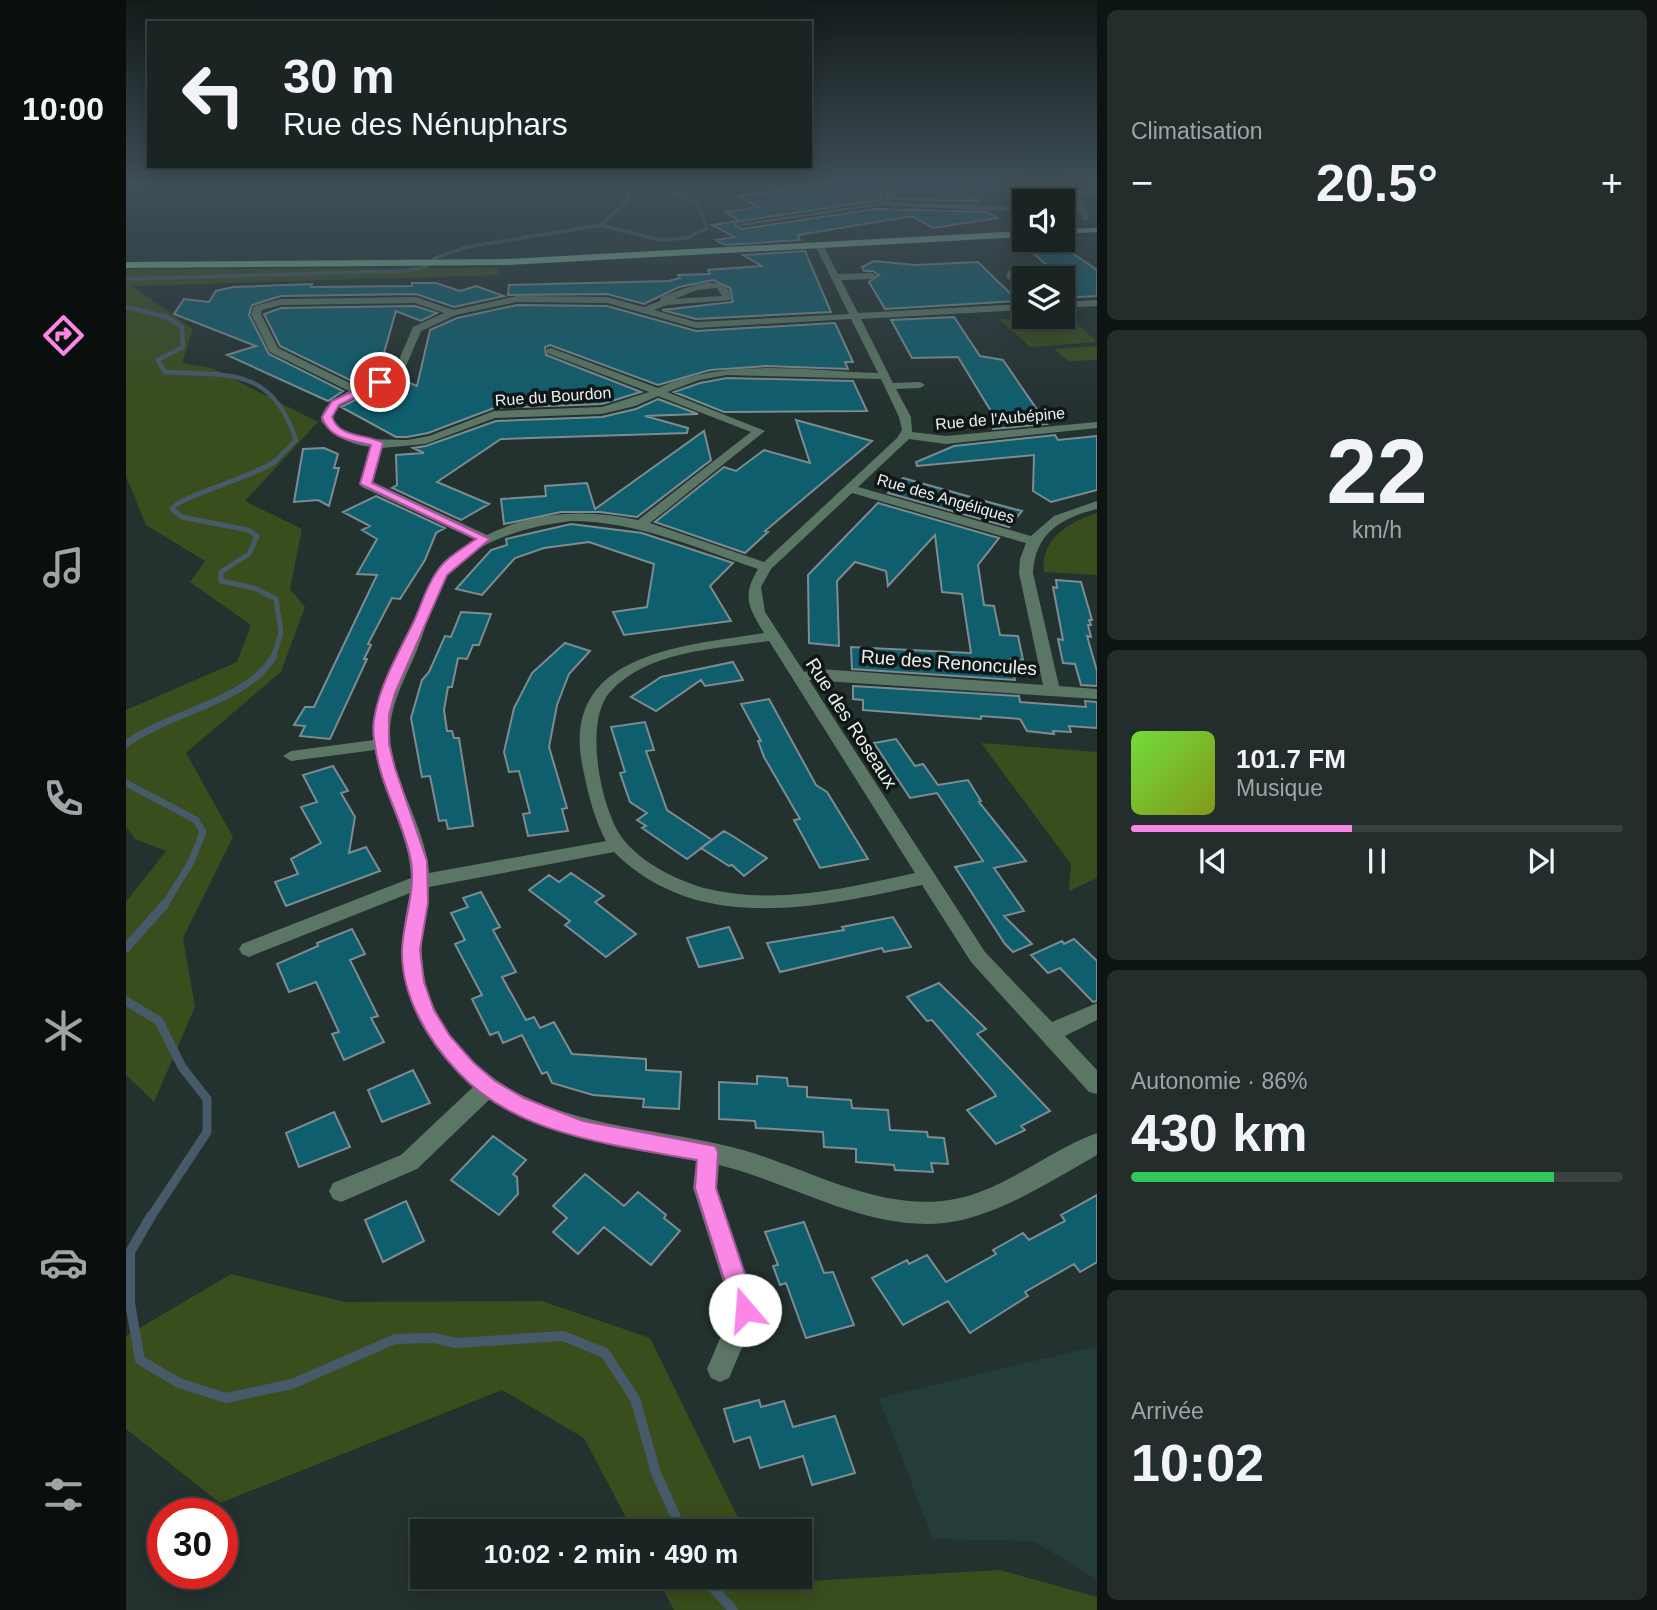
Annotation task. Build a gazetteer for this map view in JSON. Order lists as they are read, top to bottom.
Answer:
{
  "streets": {
    "street": [
      "Rue du Bourdon",
      "Rue de l'Aubépine",
      "Rue des Angéliques",
      "Rue des Renoncules",
      "Rue des Roseaux"
    ]
  },
  "crossings": [
    ["Rue de l'Aubépine", "Rue des Roseaux"],
    ["Rue des Angéliques", "Rue des Renoncules"],
    ["Rue des Angéliques", "Rue des Roseaux"],
    ["Rue des Renoncules", "Rue des Roseaux"]
  ],
  "page": {
    "tabs": "10:00",
    "tile": [
      "Climatisation",
      ["22", "km/h"],
      ["Autonomie · 86%", "430 km"],
      ["Arrivée", "10:02"]
    ],
    "turn": ["30 m", "Rue des Nénuphars"],
    "heat": ["−", "20.5°", "+"],
    "song": ["101.7 FM", "Musique"],
    "limit": "30",
    "trip": "10:02 · 2 min · 490 m"
  }
}
